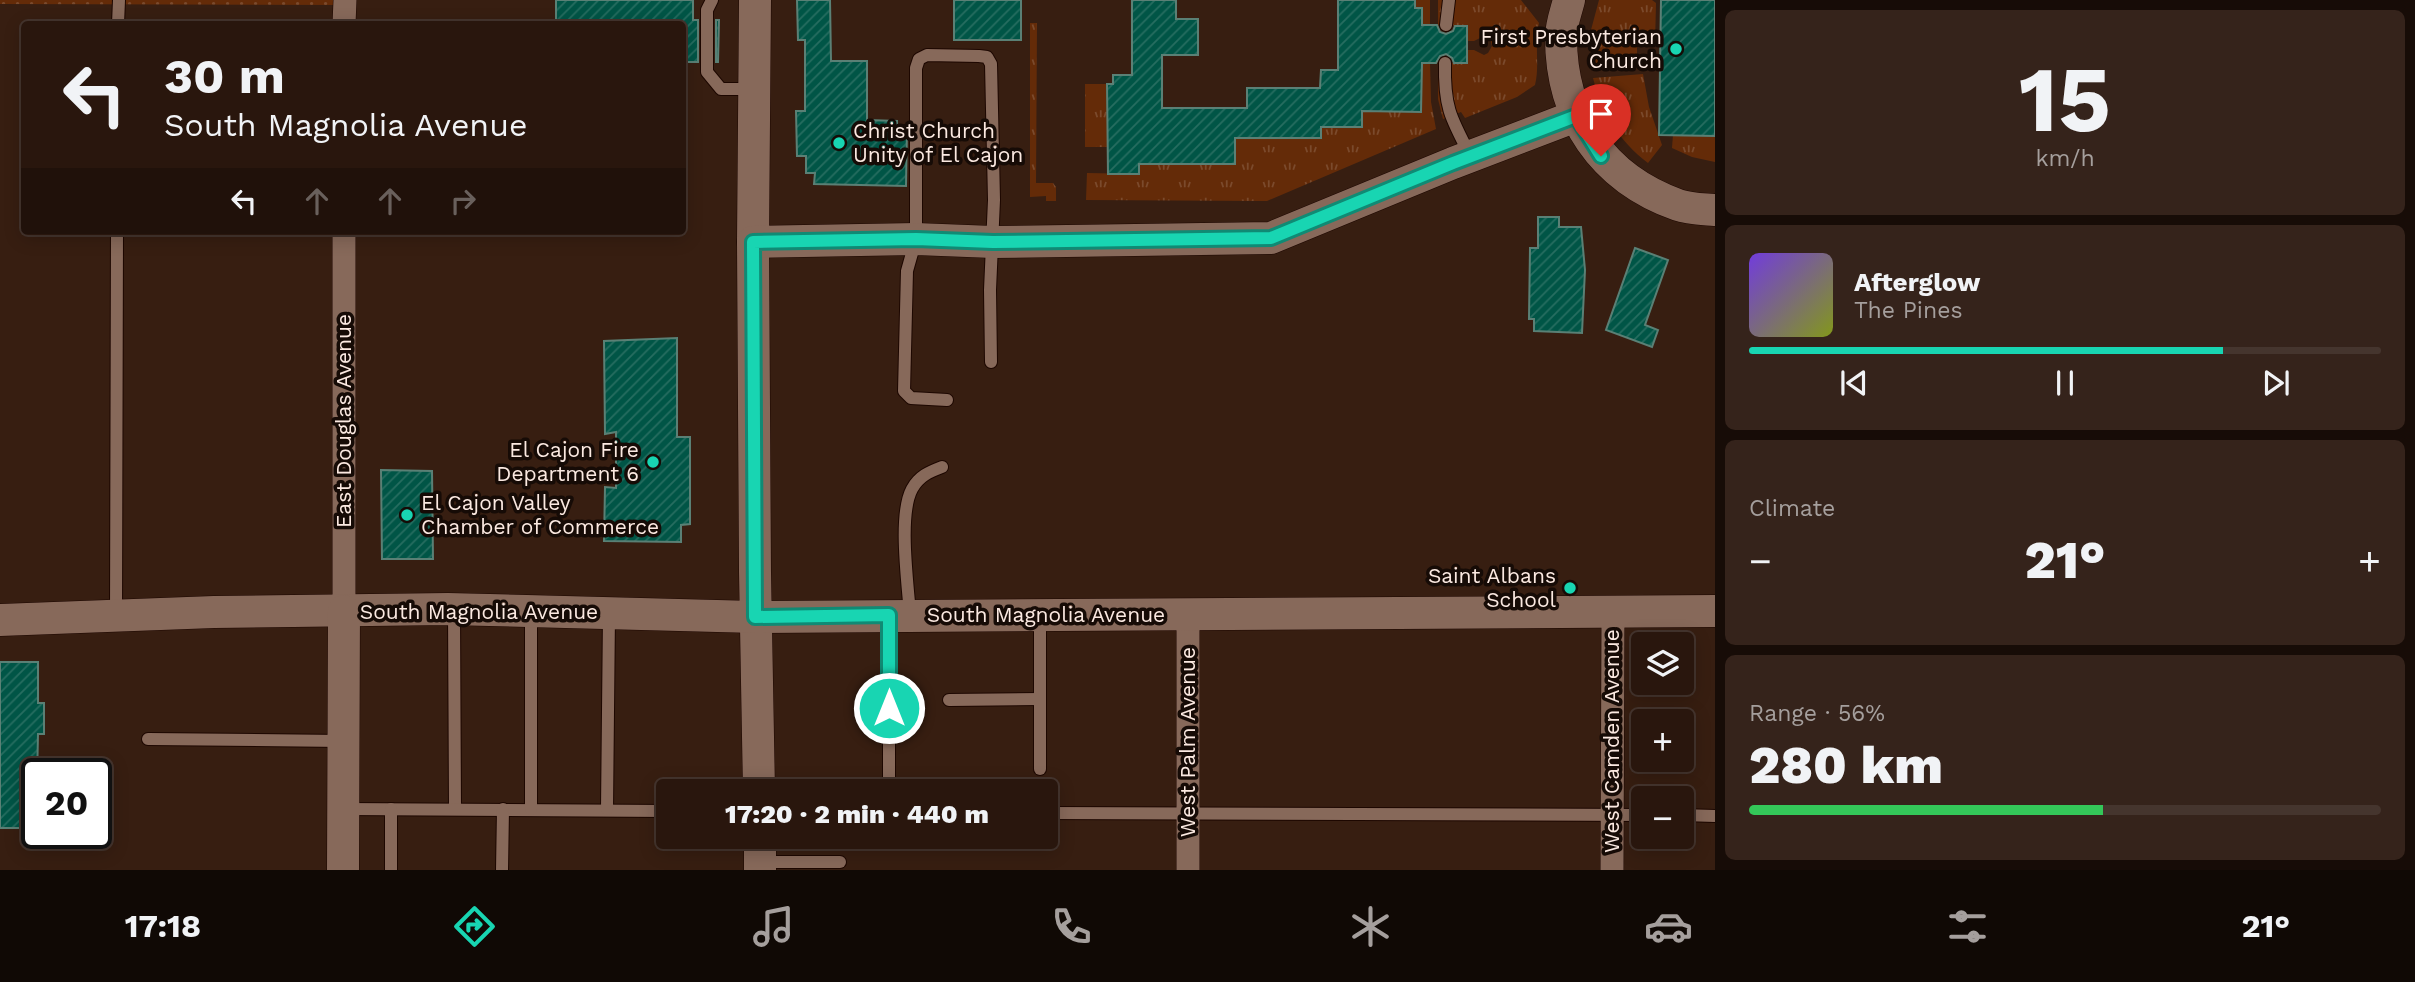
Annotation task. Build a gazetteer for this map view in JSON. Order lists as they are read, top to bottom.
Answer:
{
  "streets": {
    "street": [
      "East Douglas Avenue",
      "South Magnolia Avenue",
      "West Camden Avenue",
      "West Palm Avenue"
    ]
  },
  "crossings": [
    ["East Douglas Avenue", "South Magnolia Avenue"],
    ["South Magnolia Avenue", "West Camden Avenue"],
    ["South Magnolia Avenue", "West Palm Avenue"]
  ],
  "places": [
    "First Presbyterian Church",
    "Christ Church Unity of El Cajon",
    "El Cajon Fire Department 6",
    "El Cajon Valley Chamber of Commerce",
    "Saint Albans School"
  ],
  "page": {
    "tile": [
      ["15", "km/h"],
      "Climate",
      ["Range · 56%", "280 km"]
    ],
    "turn": ["30 m", "South Magnolia Avenue"],
    "song": ["Afterglow", "The Pines"],
    "heat": ["−", "21°", "+"],
    "map_buttons": ["+", "−"],
    "limit": "20",
    "trip": "17:20 · 2 min · 440 m",
    "tabs": ["17:18", "21°"]
  }
}
